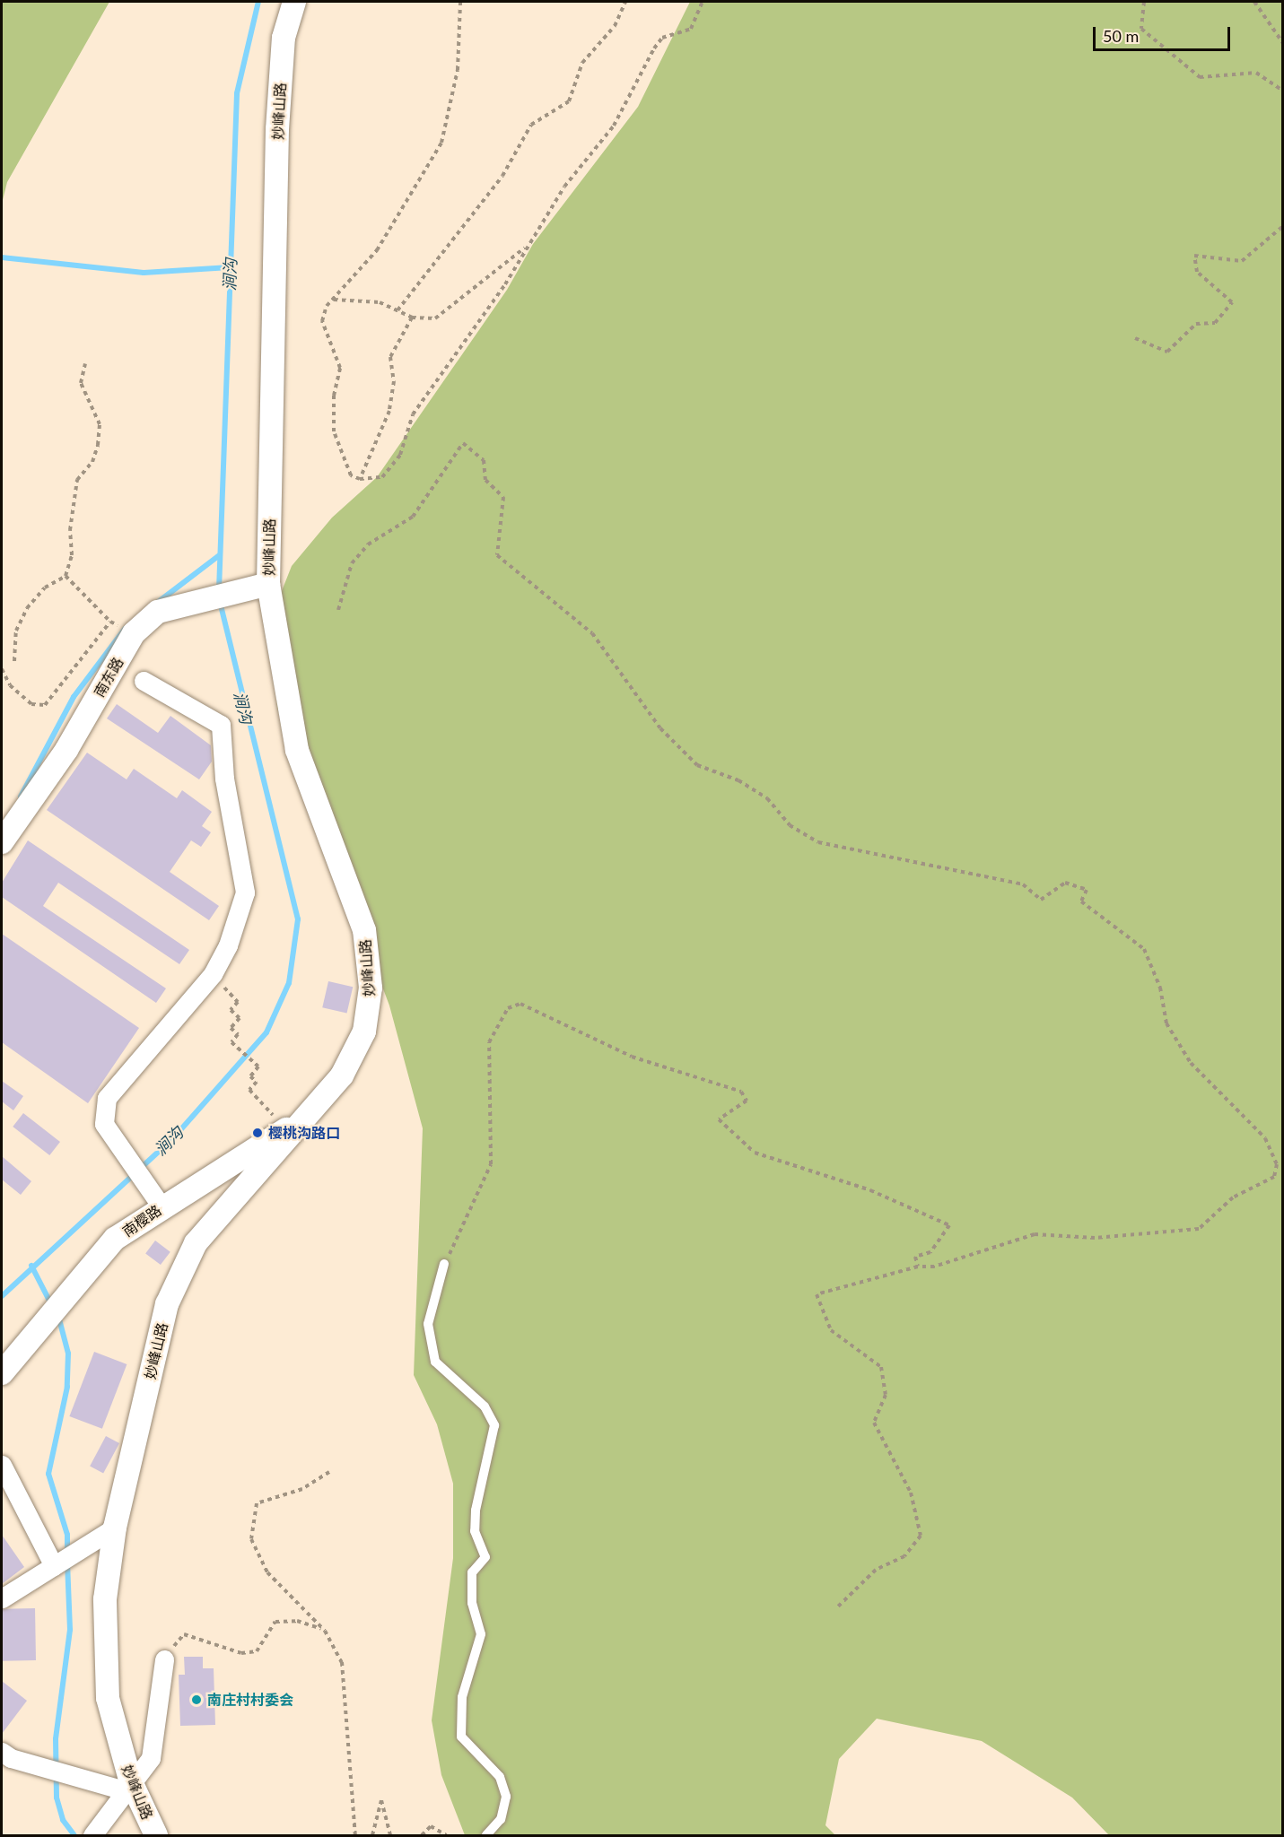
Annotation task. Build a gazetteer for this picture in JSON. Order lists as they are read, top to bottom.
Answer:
{
  "streets": {
    "street": ["妙峰山路", "南东路", "南樱路"]
  },
  "crossings": [
    ["妙峰山路", "南东路"],
    ["妙峰山路", "南樱路"]
  ],
  "water": ["涧沟"],
  "places": ["樱桃沟路口", "南庄村村委会"],
  "scale_bar": "50 m"
}
